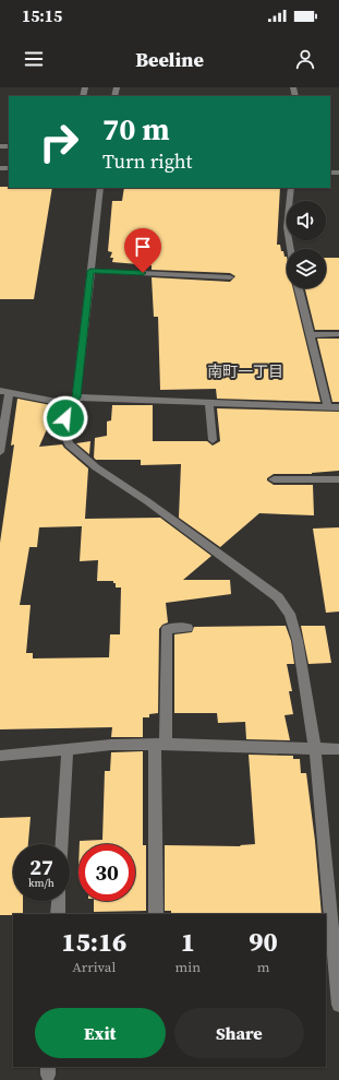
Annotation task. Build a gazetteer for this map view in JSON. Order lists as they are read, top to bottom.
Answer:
{
  "districts": ["南町一丁目"],
  "page": {
    "status": "15:15",
    "header": "Beeline",
    "turn": ["70 m", "Turn right"],
    "speed": "27 km/h",
    "limit": "30",
    "eta": [
      "15:16",
      "Arrival",
      "1",
      "min",
      "90",
      "m"
    ],
    "buttons": ["Exit", "Share"]
  }
}
